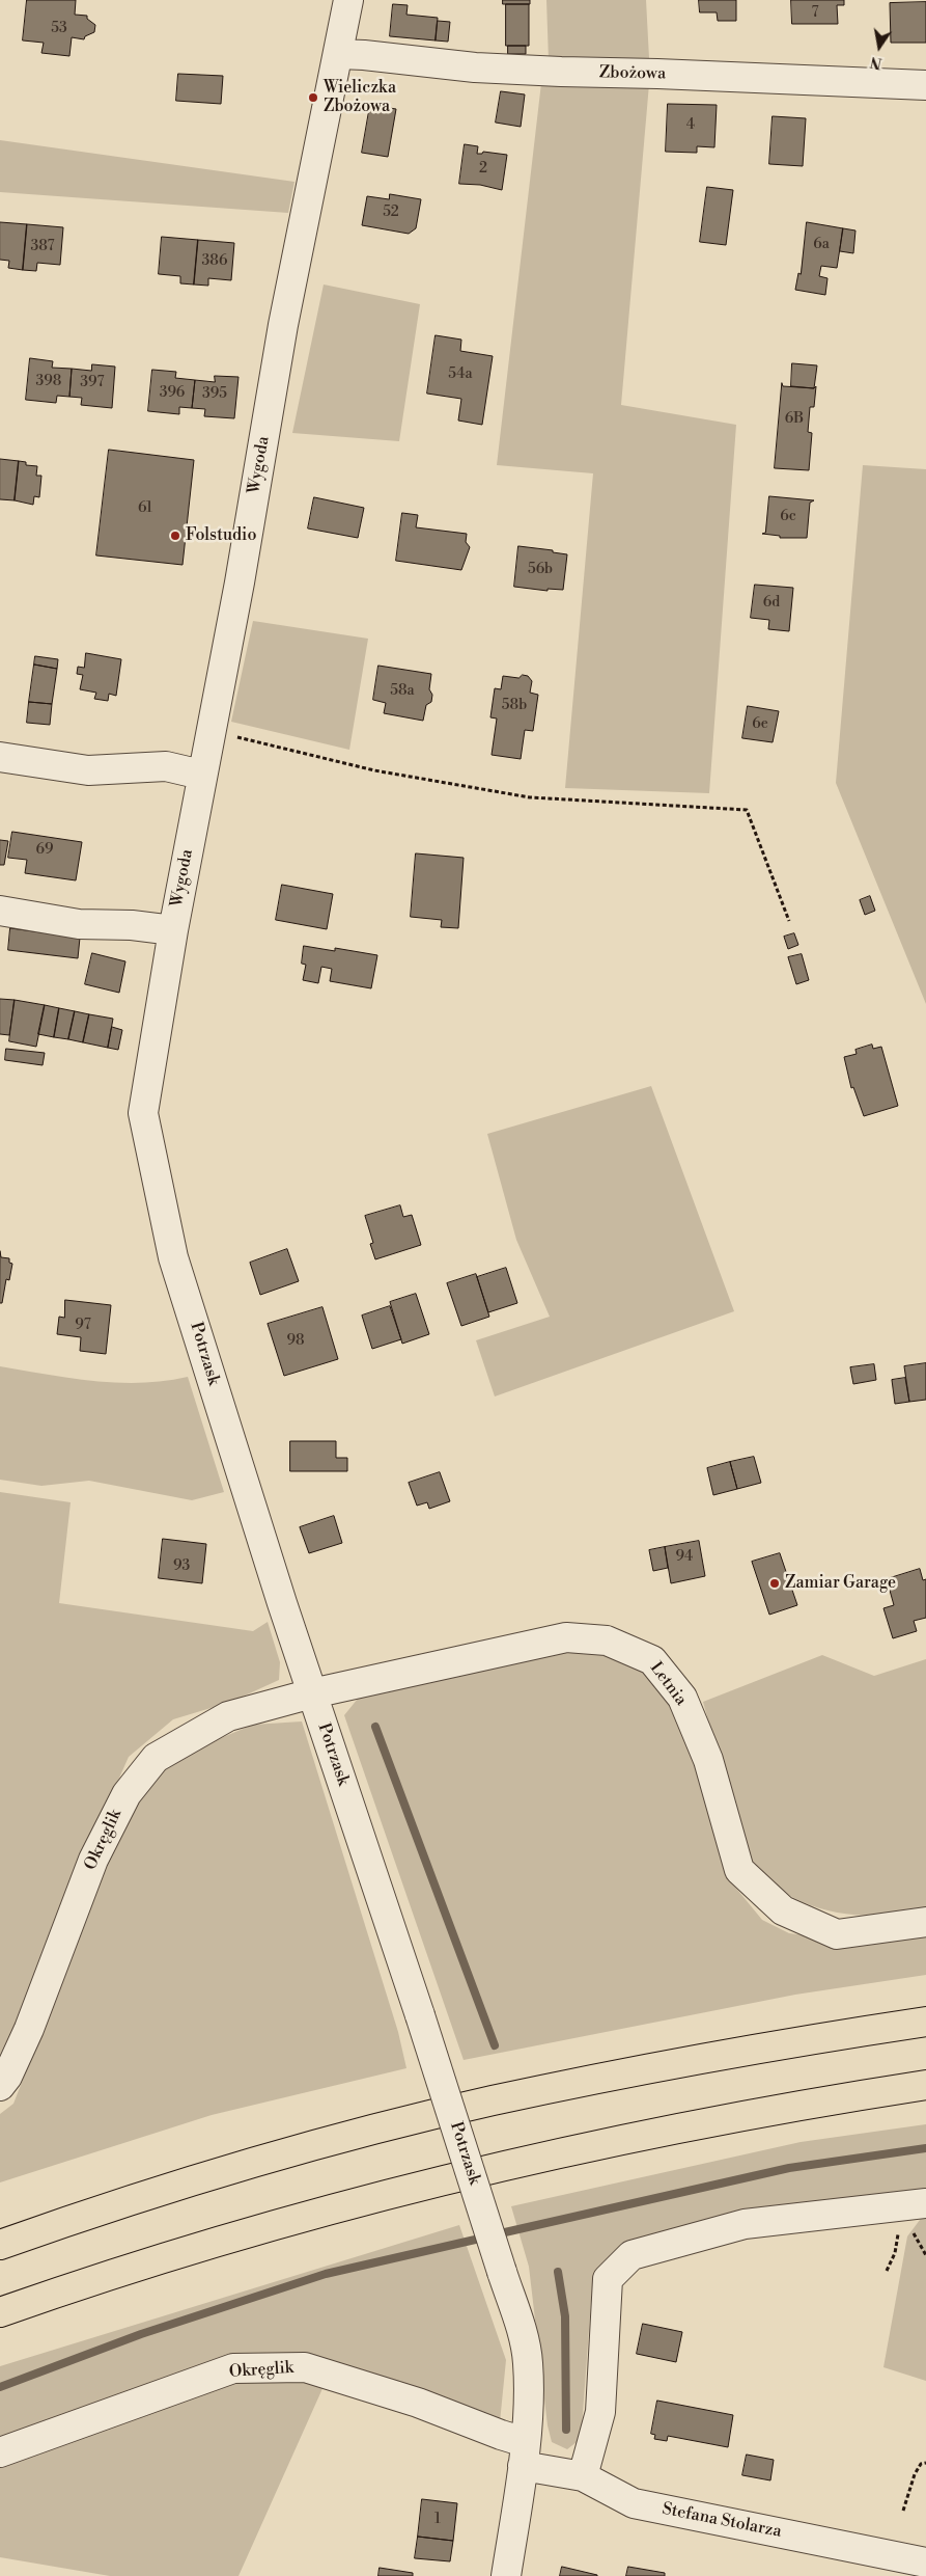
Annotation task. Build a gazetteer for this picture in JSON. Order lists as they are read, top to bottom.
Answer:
{
  "streets": {
    "street": [
      "Zbożowa",
      "Wygoda",
      "Potrzask",
      "Letnia",
      "Okręglik",
      "Stefana Stolarza"
    ]
  },
  "crossings": [
    ["Zbożowa", "Wygoda"],
    ["Wygoda", "Potrzask"],
    ["Potrzask", "Letnia"],
    ["Potrzask", "Okręglik"],
    ["Potrzask", "Stefana Stolarza"],
    ["Letnia", "Okręglik"],
    ["Okręglik", "Stefana Stolarza"]
  ],
  "places": ["Wieliczka Zbożowa", "Folstudio", "Zamiar Garage"],
  "house_numbers": [
    "7",
    "53",
    "4",
    "2",
    "52",
    "6a",
    "387",
    "386",
    "54a",
    "398",
    "397",
    "396",
    "395",
    "6B",
    "61",
    "6c",
    "56b",
    "6d",
    "58a",
    "58b",
    "6e",
    "69",
    "97",
    "98",
    "94",
    "93",
    "1"
  ],
  "north": "bottom"
}
